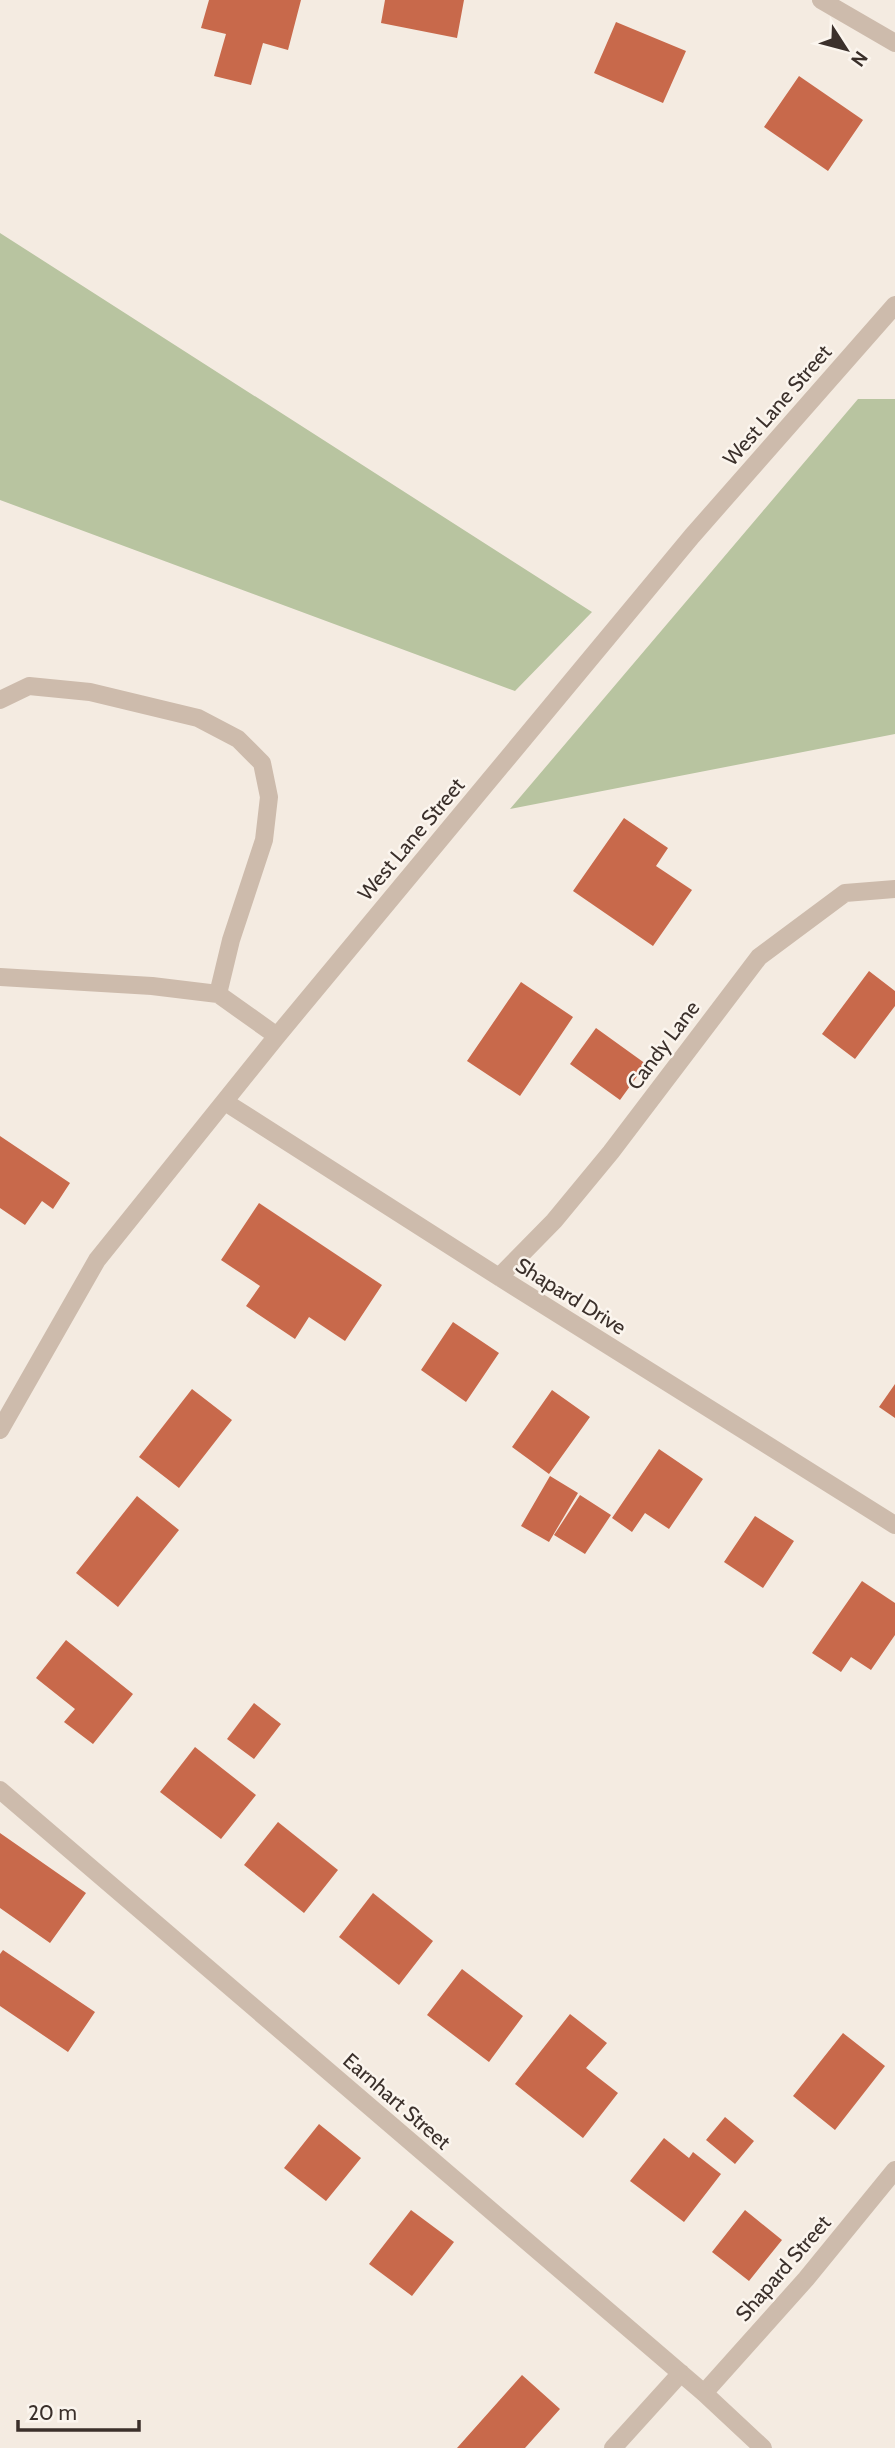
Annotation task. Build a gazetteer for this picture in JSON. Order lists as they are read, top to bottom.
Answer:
{
  "streets": {
    "street": [
      "West Lane Street",
      "Candy Lane",
      "Shapard Drive",
      "Earnhart Street",
      "Shapard Street"
    ]
  },
  "crossings": [
    ["West Lane Street", "Shapard Drive"],
    ["Candy Lane", "Shapard Drive"],
    ["Earnhart Street", "Shapard Street"]
  ],
  "scale_bar": "20 m",
  "north": "bottom right"
}
